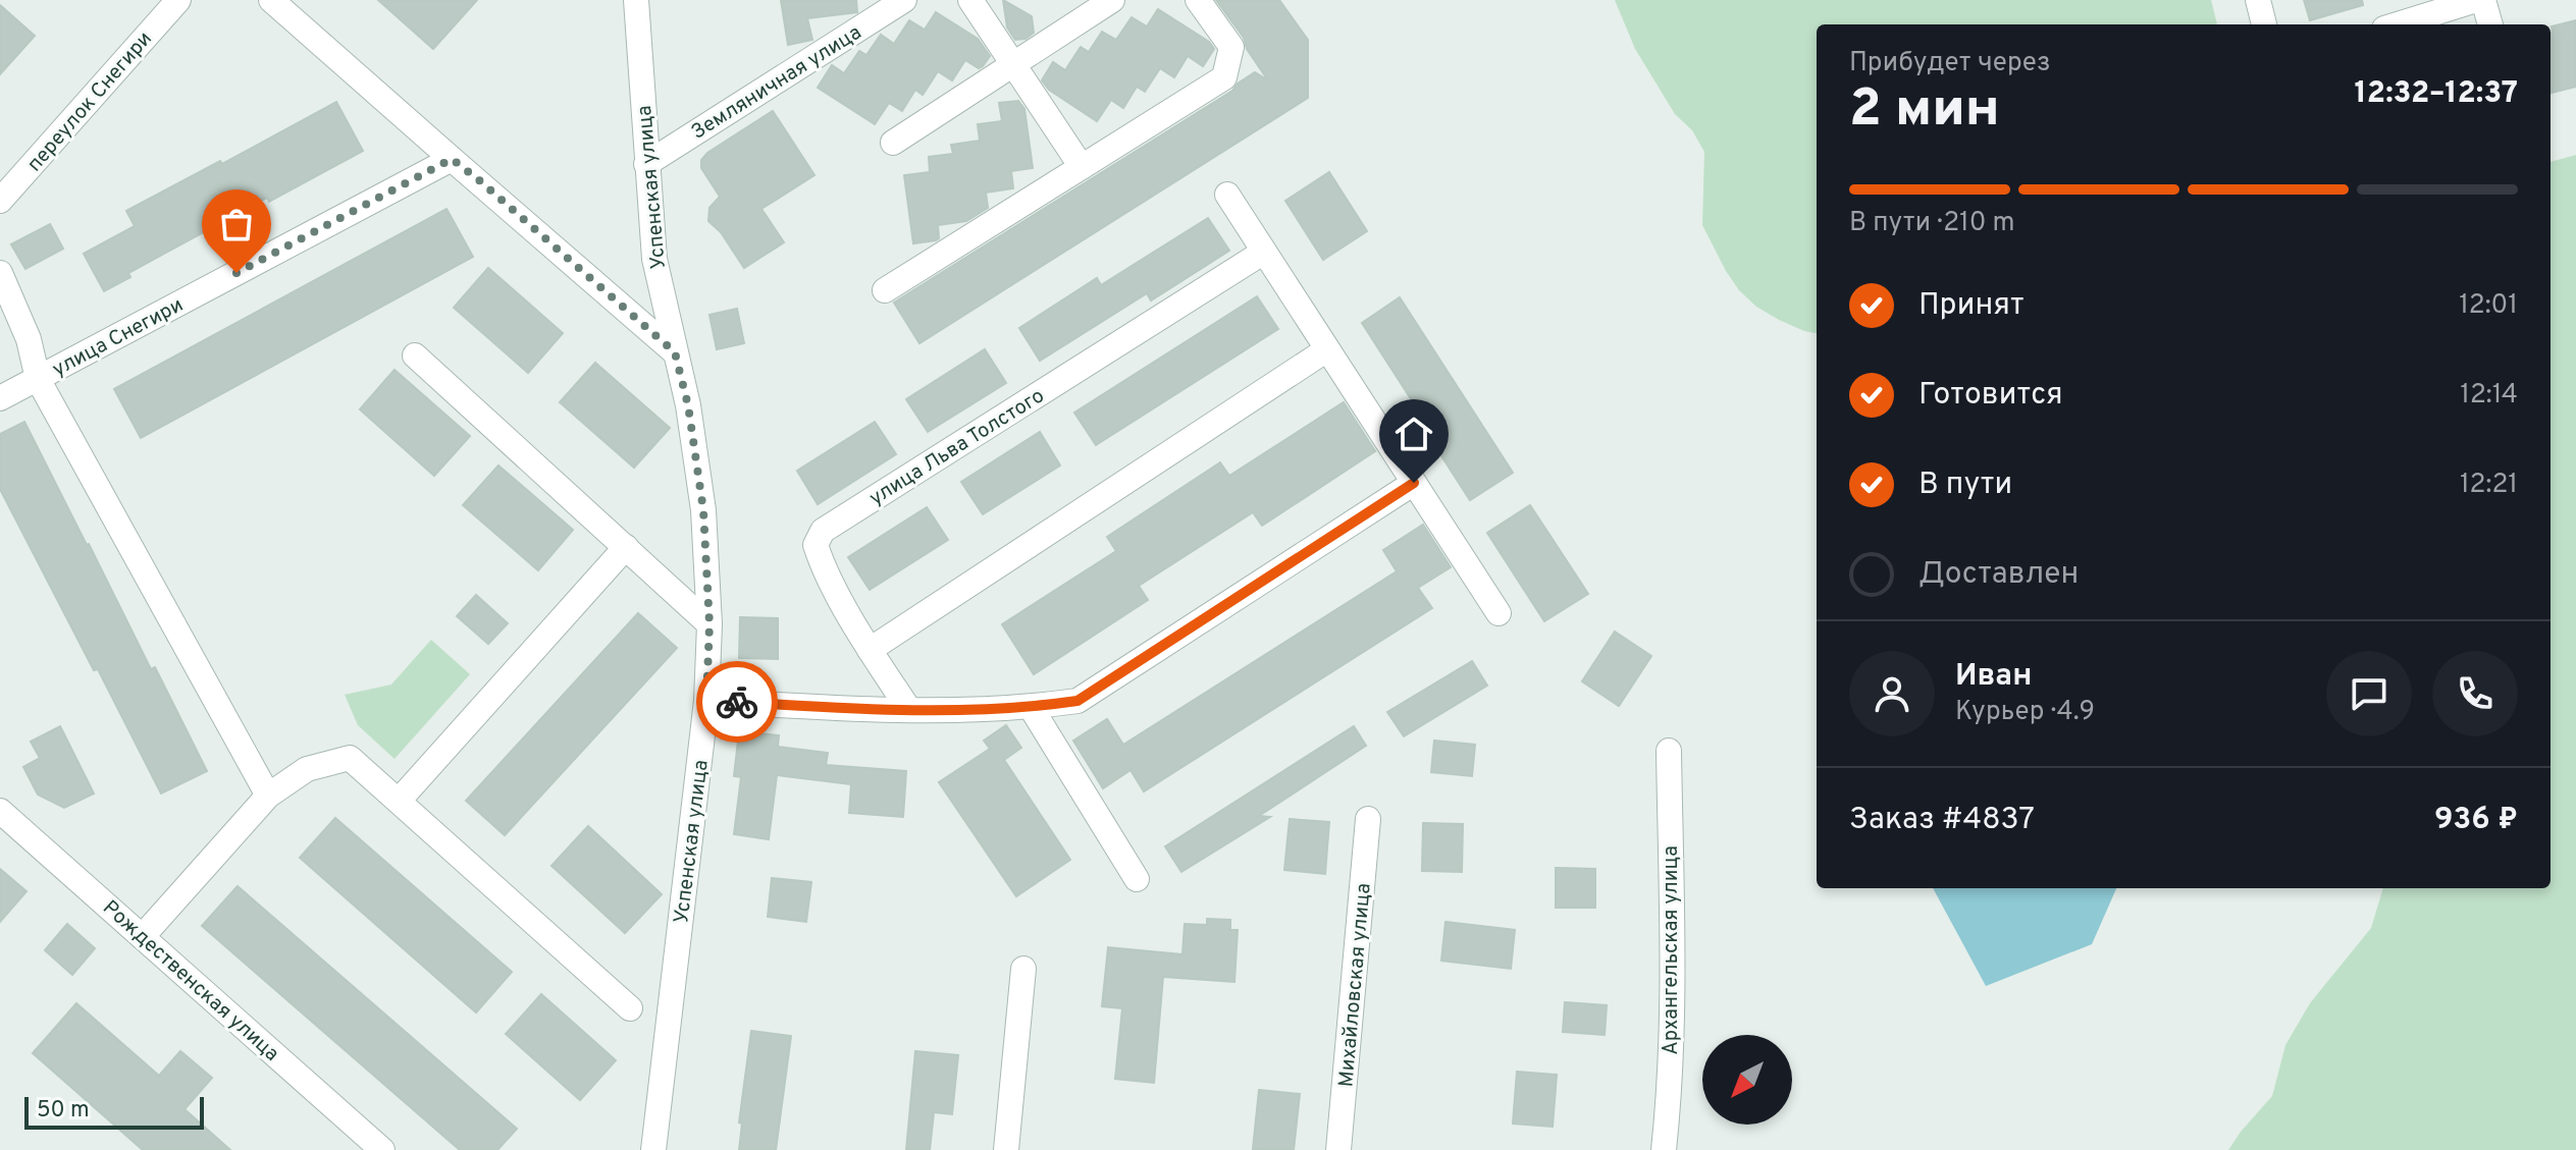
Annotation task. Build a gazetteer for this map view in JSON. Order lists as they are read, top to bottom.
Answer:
{
  "streets": {
    "street": [
      "Земляничная улица",
      "переулок Снегири",
      "Успенская улица",
      "улица Снегири",
      "улица Льва Толстого",
      "Архангельская улица",
      "Рождественская улица",
      "Михайловская улица"
    ]
  },
  "crossings": [
    ["Земляничная улица", "Успенская улица"]
  ],
  "scale_bar": "50 m",
  "north": "bottom left",
  "page": {
    "heading": ["2 мин", "Прибудет через", "12:32–12:37"],
    "panel": [
      "Иван",
      "Курьер · 4.9",
      "Заказ #4837",
      "936 ₽"
    ],
    "bar": "В пути · 210 m",
    "list": [
      ["Принят", "12:01"],
      ["Готовится", "12:14"],
      ["В пути", "12:21"],
      "Доставлен"
    ],
    "scale": "50 m"
  }
}
